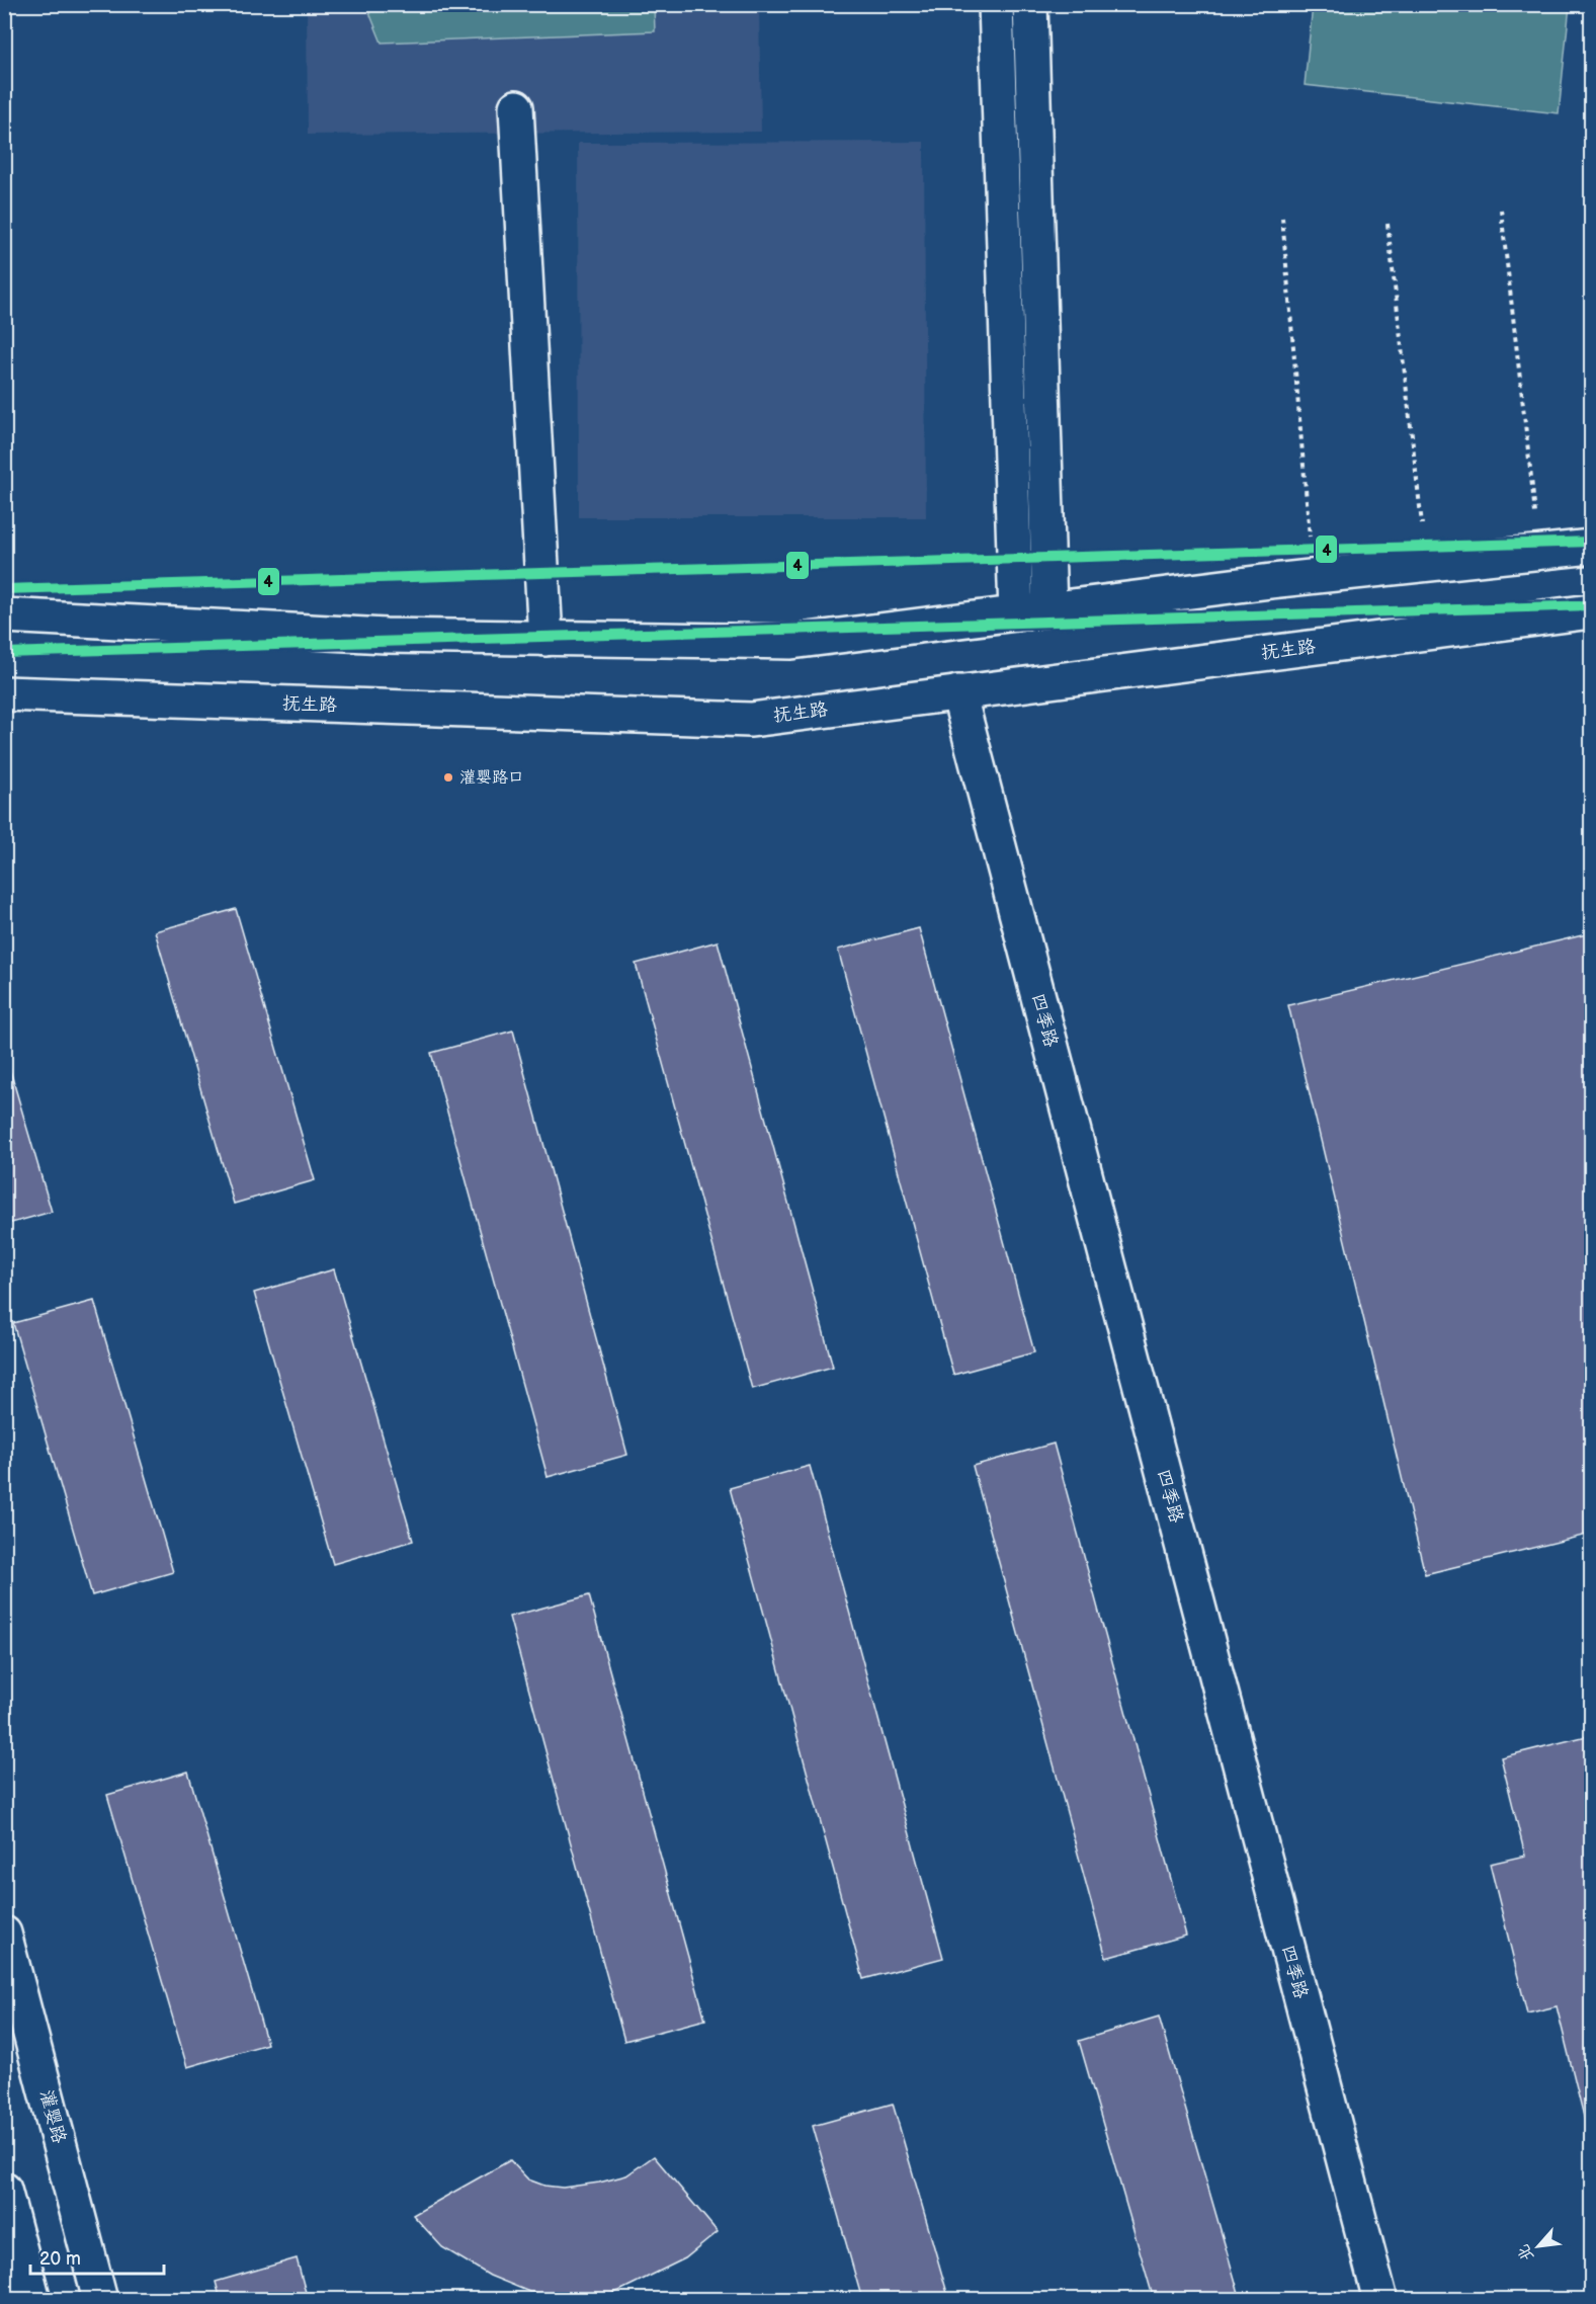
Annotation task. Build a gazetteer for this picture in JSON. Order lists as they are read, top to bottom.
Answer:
{
  "streets": {
    "main road": ["抚生路", "四季路", "灌婴路"]
  },
  "crossings": [
    ["抚生路", "四季路"]
  ],
  "places": ["灌婴路口"],
  "lines": ["transit line 4"],
  "scale_bar": "20 m",
  "north": "bottom left"
}
